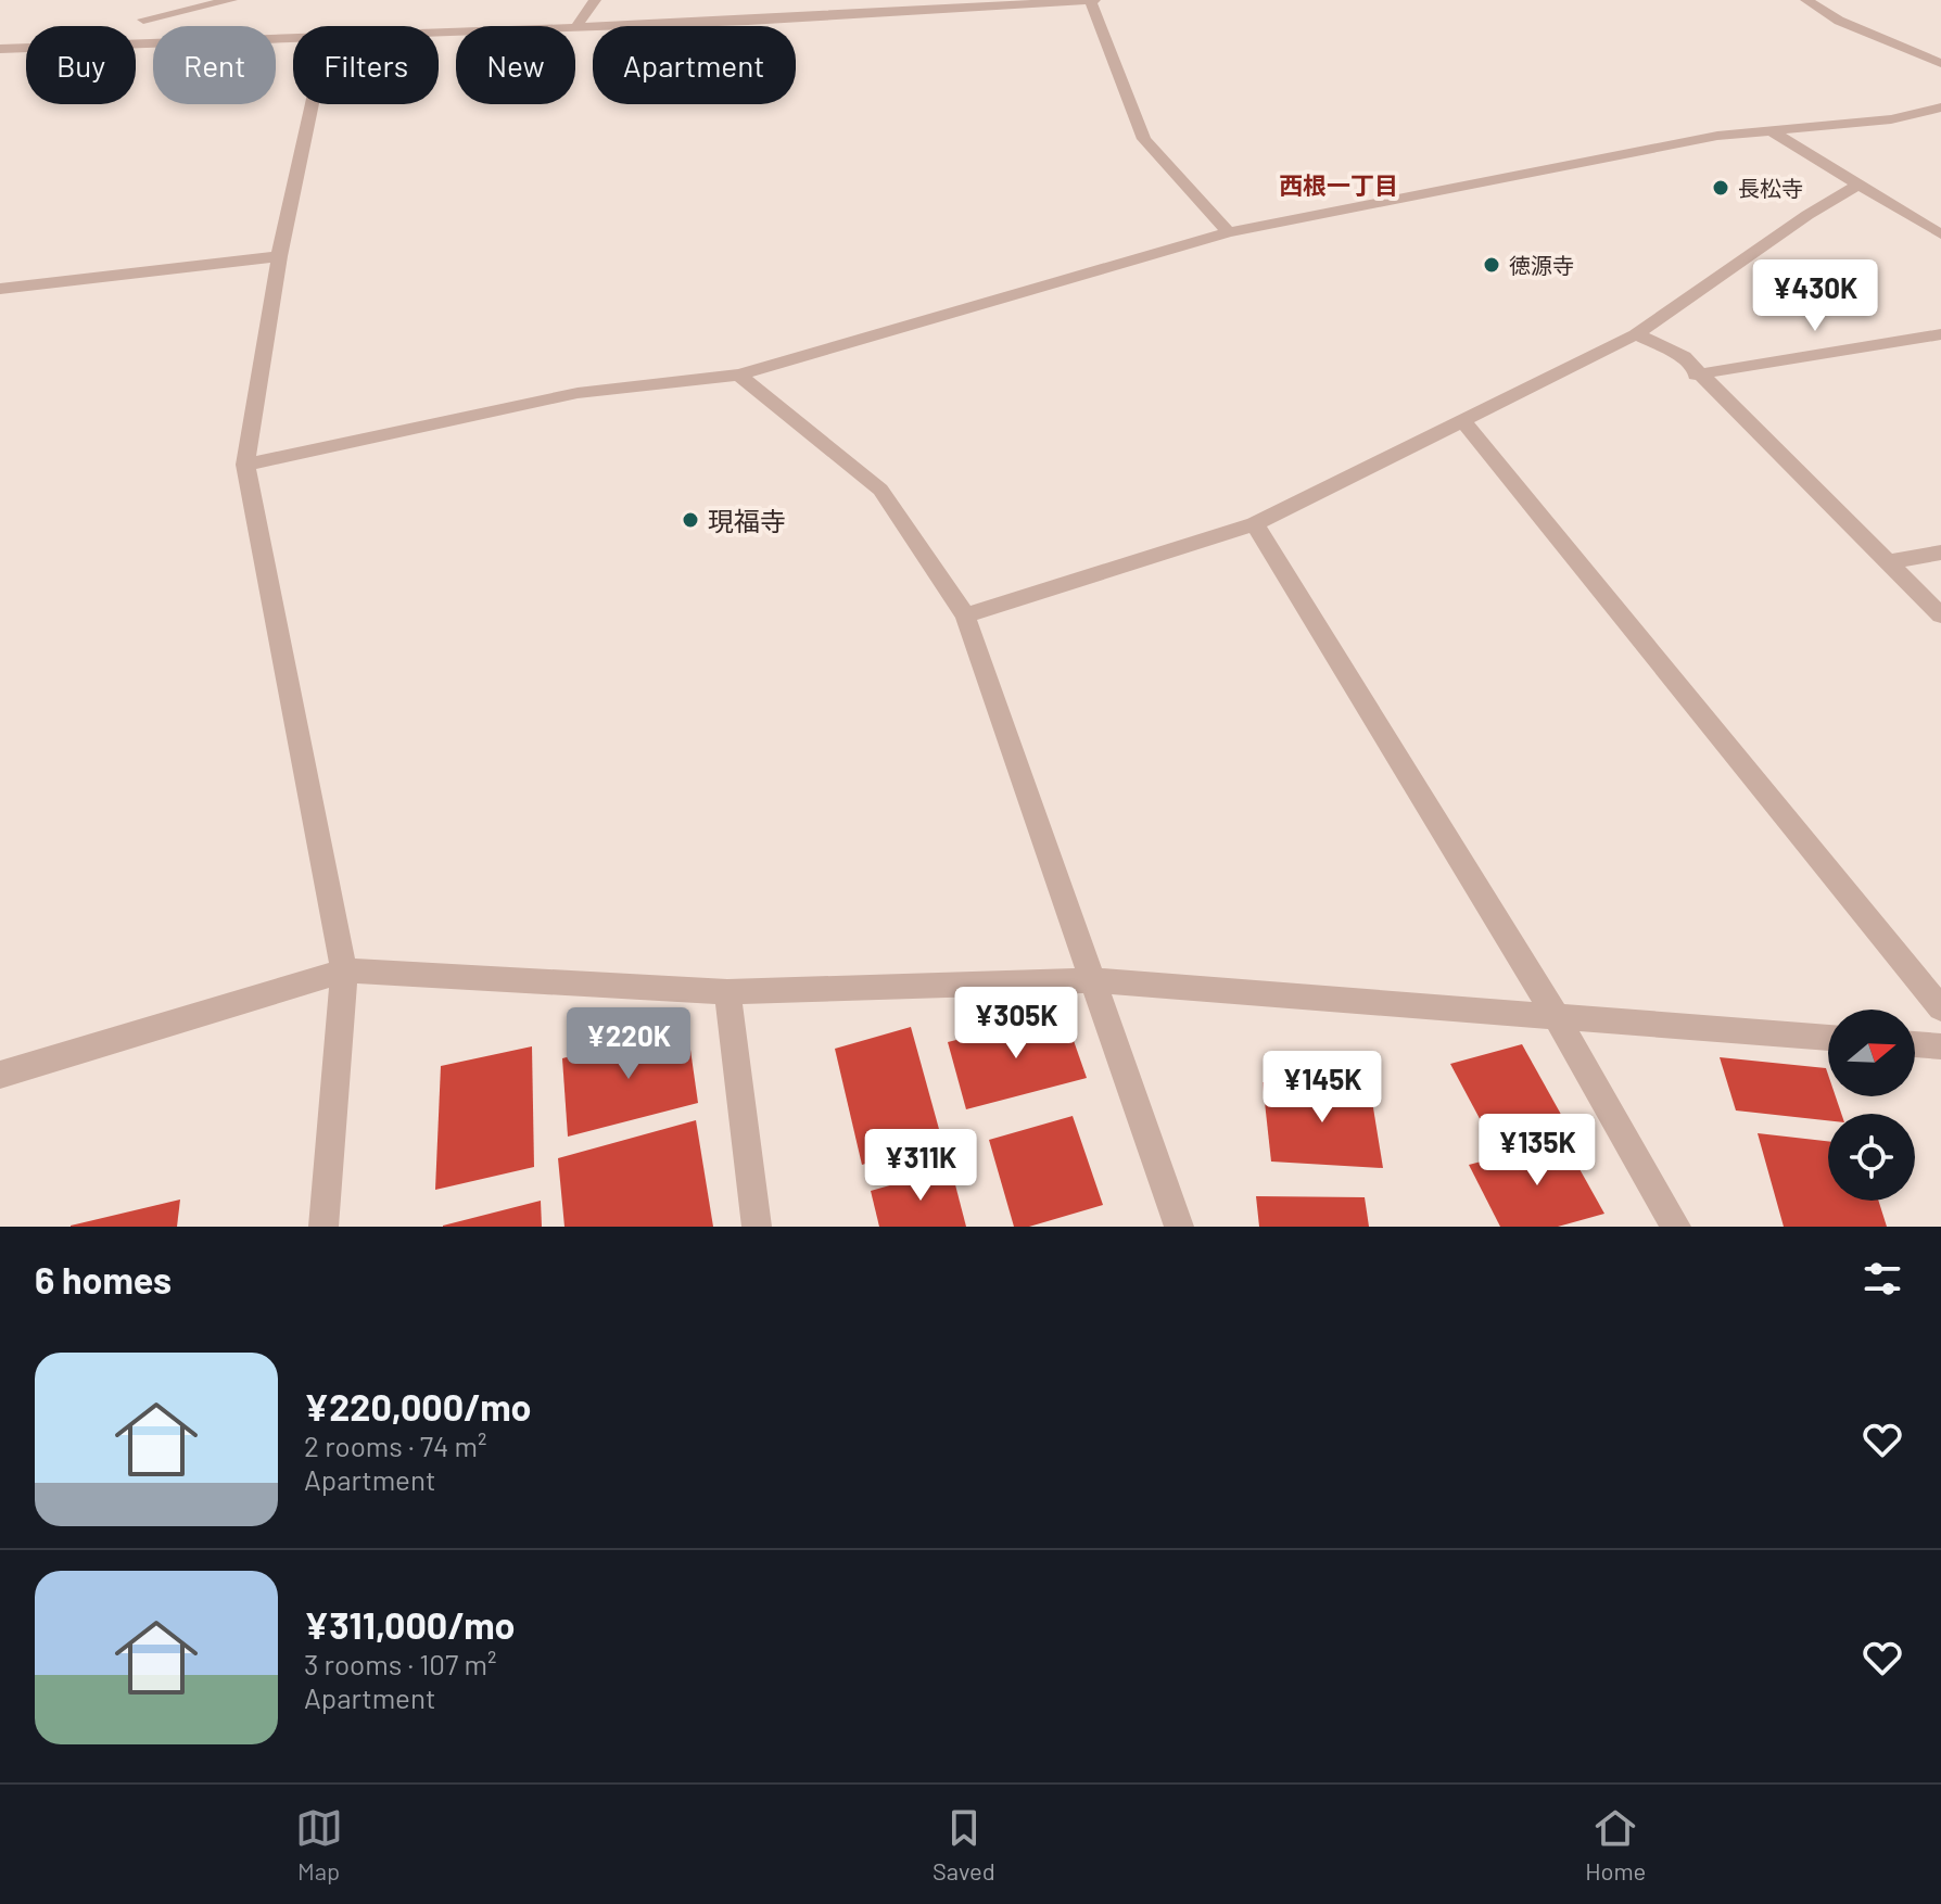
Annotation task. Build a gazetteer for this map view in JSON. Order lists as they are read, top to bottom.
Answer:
{
  "districts": ["西根一丁目"],
  "places": ["長松寺", "徳源寺", "現福寺"],
  "north": "right",
  "page": {
    "chip": [
      "Buy",
      "Rent",
      "Filters",
      "New",
      "Apartment"
    ],
    "price": [
      "¥430K",
      "¥305K",
      "¥220K",
      "¥145K",
      "¥135K",
      "¥311K"
    ],
    "heading": "6 homes",
    "list": [
      {
        "name": "¥220,000/mo",
        "note": "2 rooms · 74 m² · Apartment"
      },
      {
        "name": "¥311,000/mo",
        "note": "3 rooms · 107 m² · Apartment"
      }
    ],
    "tabs": ["Map", "Saved", "Home"]
  }
}
